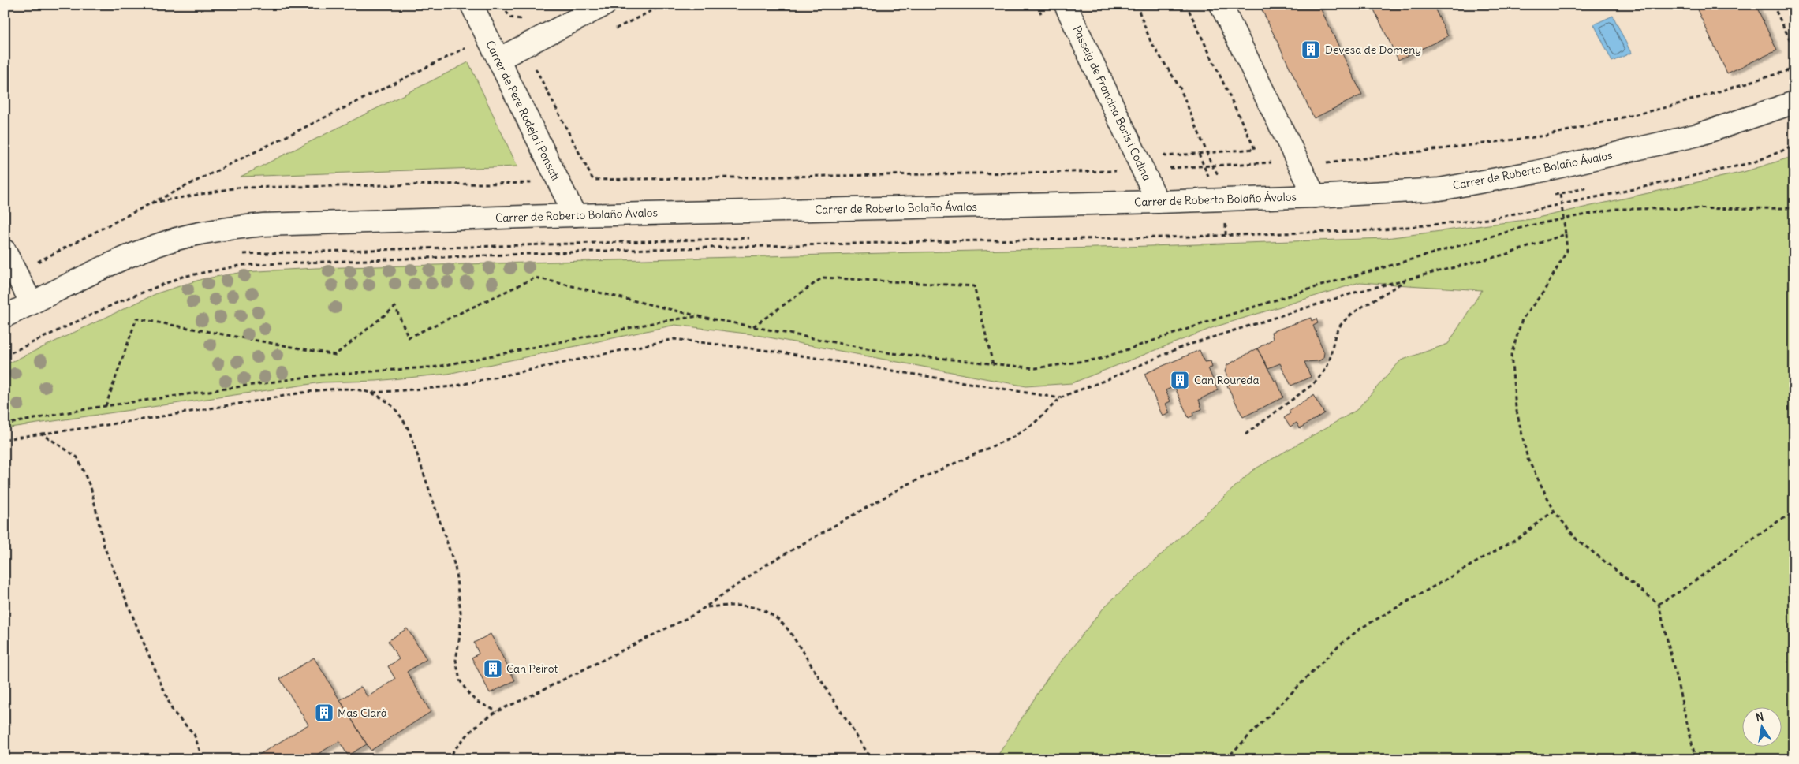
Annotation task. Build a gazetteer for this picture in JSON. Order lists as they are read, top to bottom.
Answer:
{
  "streets": {
    "street": ["Passeig de Francina Boris i Codina", "Carrer de Pere Rodeja i Ponsatí", "Carrer de Roberto Bolaño Ávalos"]
  },
  "crossings": [
    ["Passeig de Francina Boris i Codina", "Carrer de Roberto Bolaño Ávalos"],
    ["Carrer de Pere Rodeja i Ponsatí", "Carrer de Roberto Bolaño Ávalos"]
  ],
  "places": {
    "building": [
      "Devesa de Domeny",
      "Can Roureda",
      "Can Peirot",
      "Mas Clarà"
    ]
  },
  "north": "top"
}
